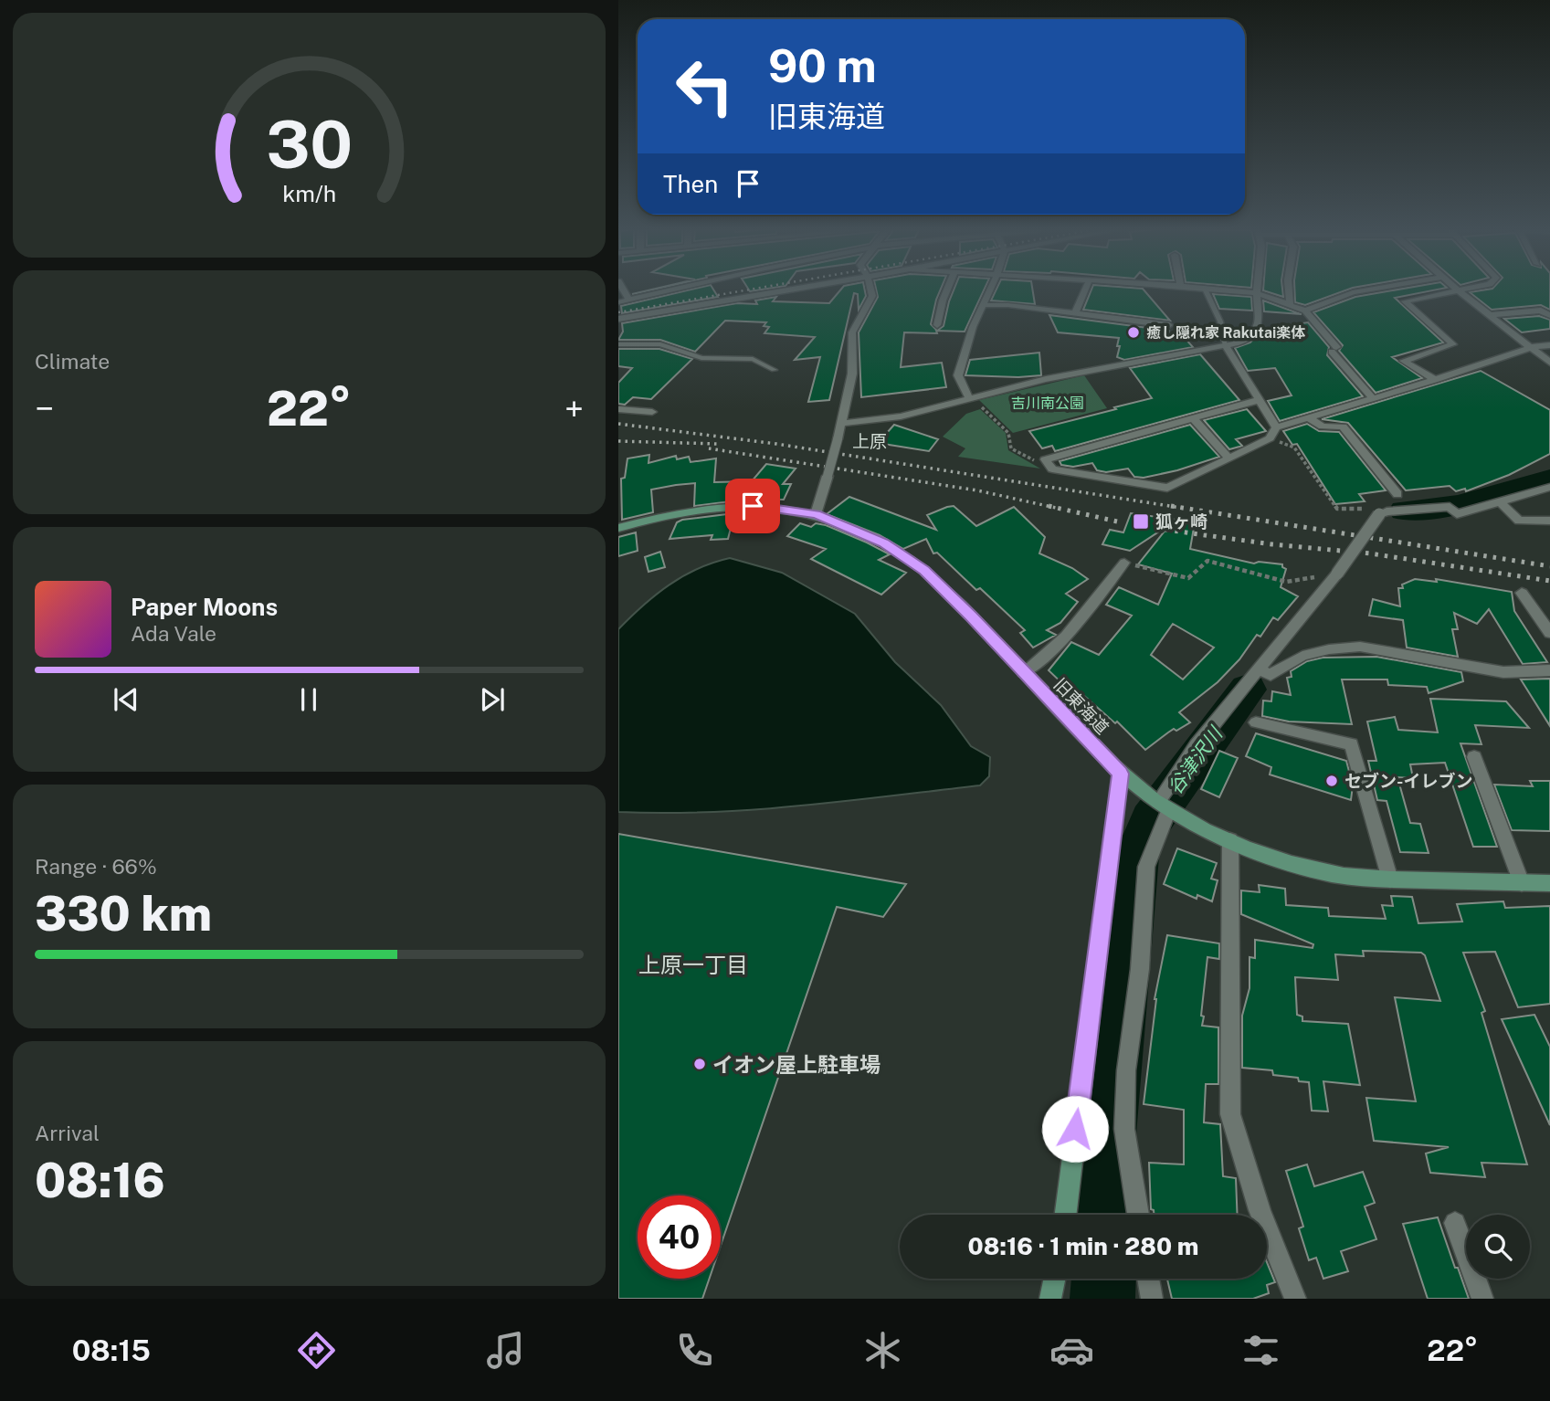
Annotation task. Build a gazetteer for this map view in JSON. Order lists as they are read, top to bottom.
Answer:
{
  "streets": {
    "street": ["旧東海道"]
  },
  "districts": ["上原", "上原一丁目"],
  "water": ["谷津沢川"],
  "parks": ["吉川南公園"],
  "places": {
    "other": ["癒し隠れ家 Rakutai楽体", "セブン-イレブン", "イオン屋上駐車場"],
    "transit": ["狐ヶ崎"]
  },
  "page": {
    "turn": ["90 m", "旧東海道"],
    "then": "Then",
    "tile": [
      "Climate",
      ["Range · 66%", "330 km"],
      ["Arrival", "08:16"]
    ],
    "heat": ["−", "22°", "+"],
    "song": ["Paper Moons", "Ada Vale"],
    "limit": "40",
    "trip": "08:16 · 1 min · 280 m",
    "tabs": ["08:15", "22°"],
    "gauge": ["30", "km/h"]
  }
}
